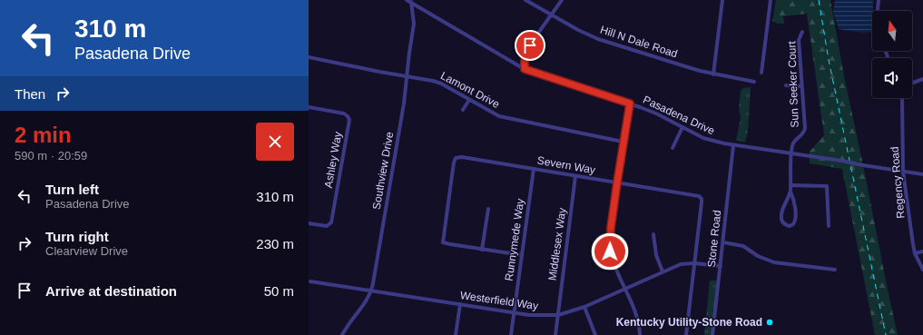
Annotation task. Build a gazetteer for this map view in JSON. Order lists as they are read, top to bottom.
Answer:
{
  "streets": {
    "street": [
      "Hill N Dale Road",
      "Sun Seeker Court",
      "Lamont Drive",
      "Pasadena Drive",
      "Ashley Way",
      "Severn Way",
      "Southview Drive",
      "Regency Road",
      "Stone Road",
      "Runnymede Way",
      "Middlesex Way",
      "Westerfield Way"
    ]
  },
  "crossings": [
    ["Sun Seeker Court", "Pasadena Drive"],
    ["Lamont Drive", "Southview Drive"],
    ["Pasadena Drive", "Southview Drive"],
    ["Pasadena Drive", "Regency Road"],
    ["Pasadena Drive", "Stone Road"],
    ["Severn Way", "Runnymede Way"],
    ["Severn Way", "Middlesex Way"],
    ["Severn Way", "Westerfield Way"],
    ["Southview Drive", "Westerfield Way"],
    ["Stone Road", "Westerfield Way"],
    ["Runnymede Way", "Westerfield Way"],
    ["Middlesex Way", "Westerfield Way"]
  ],
  "places": ["Kentucky Utility-Stone Road"],
  "north": "top",
  "page": {
    "turn": ["310 m", "Pasadena Drive"],
    "then": "Then",
    "heading": ["2 min", "590 m · 20:59"],
    "list": [
      {
        "name": "Turn left",
        "note": "Pasadena Drive",
        "value": "310 m"
      },
      {
        "name": "Turn right",
        "note": "Clearview Drive",
        "value": "230 m"
      },
      {
        "name": "Arrive at destination",
        "value": "50 m"
      }
    ]
  }
}
